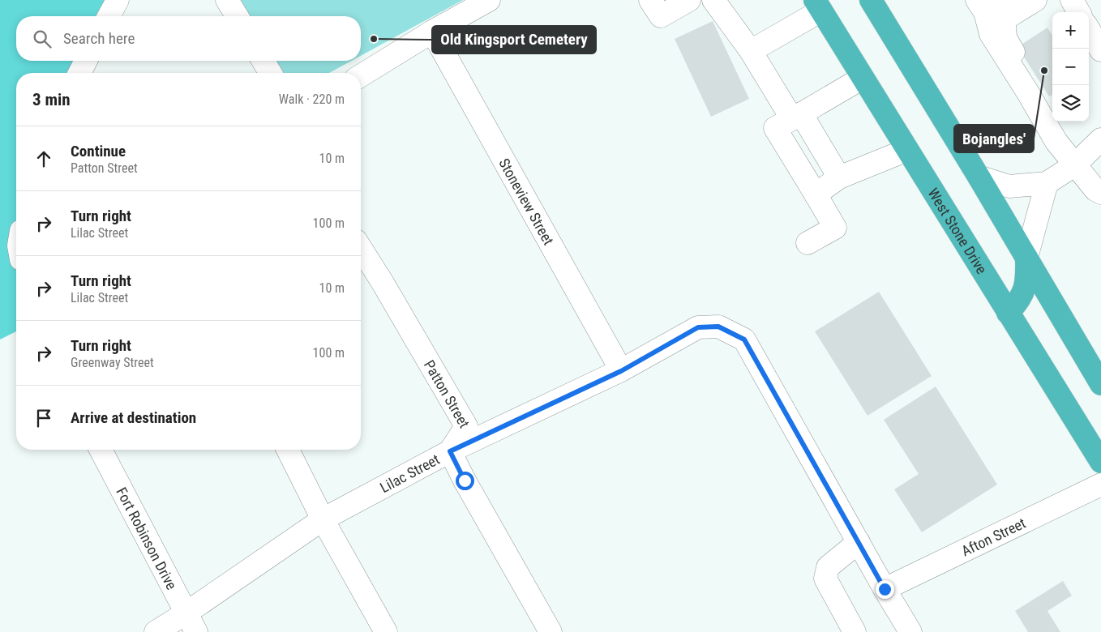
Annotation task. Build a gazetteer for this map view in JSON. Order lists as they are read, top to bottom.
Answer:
{
  "streets": {
    "highway": ["West Stone Drive"],
    "street": [
      "Stoneview Street",
      "Patton Street",
      "Lilac Street",
      "Afton Street",
      "Fort Robinson Drive"
    ]
  },
  "crossings": [
    ["Stoneview Street", "Lilac Street"],
    ["Patton Street", "Lilac Street"],
    ["Lilac Street", "Fort Robinson Drive"]
  ],
  "places": ["Old Kingsport Cemetery", "Bojangles'"],
  "page": {
    "map_buttons": ["+", "−"],
    "search": "Search here",
    "heading": ["3 min", "Walk · 220 m"],
    "list": [
      ["Continue", "Patton Street", "10 m"],
      ["Turn right", "Lilac Street", "100 m"],
      ["Turn right", "Lilac Street", "10 m"],
      ["Turn right", "Greenway Street", "100 m"],
      "Arrive at destination"
    ]
  }
}
